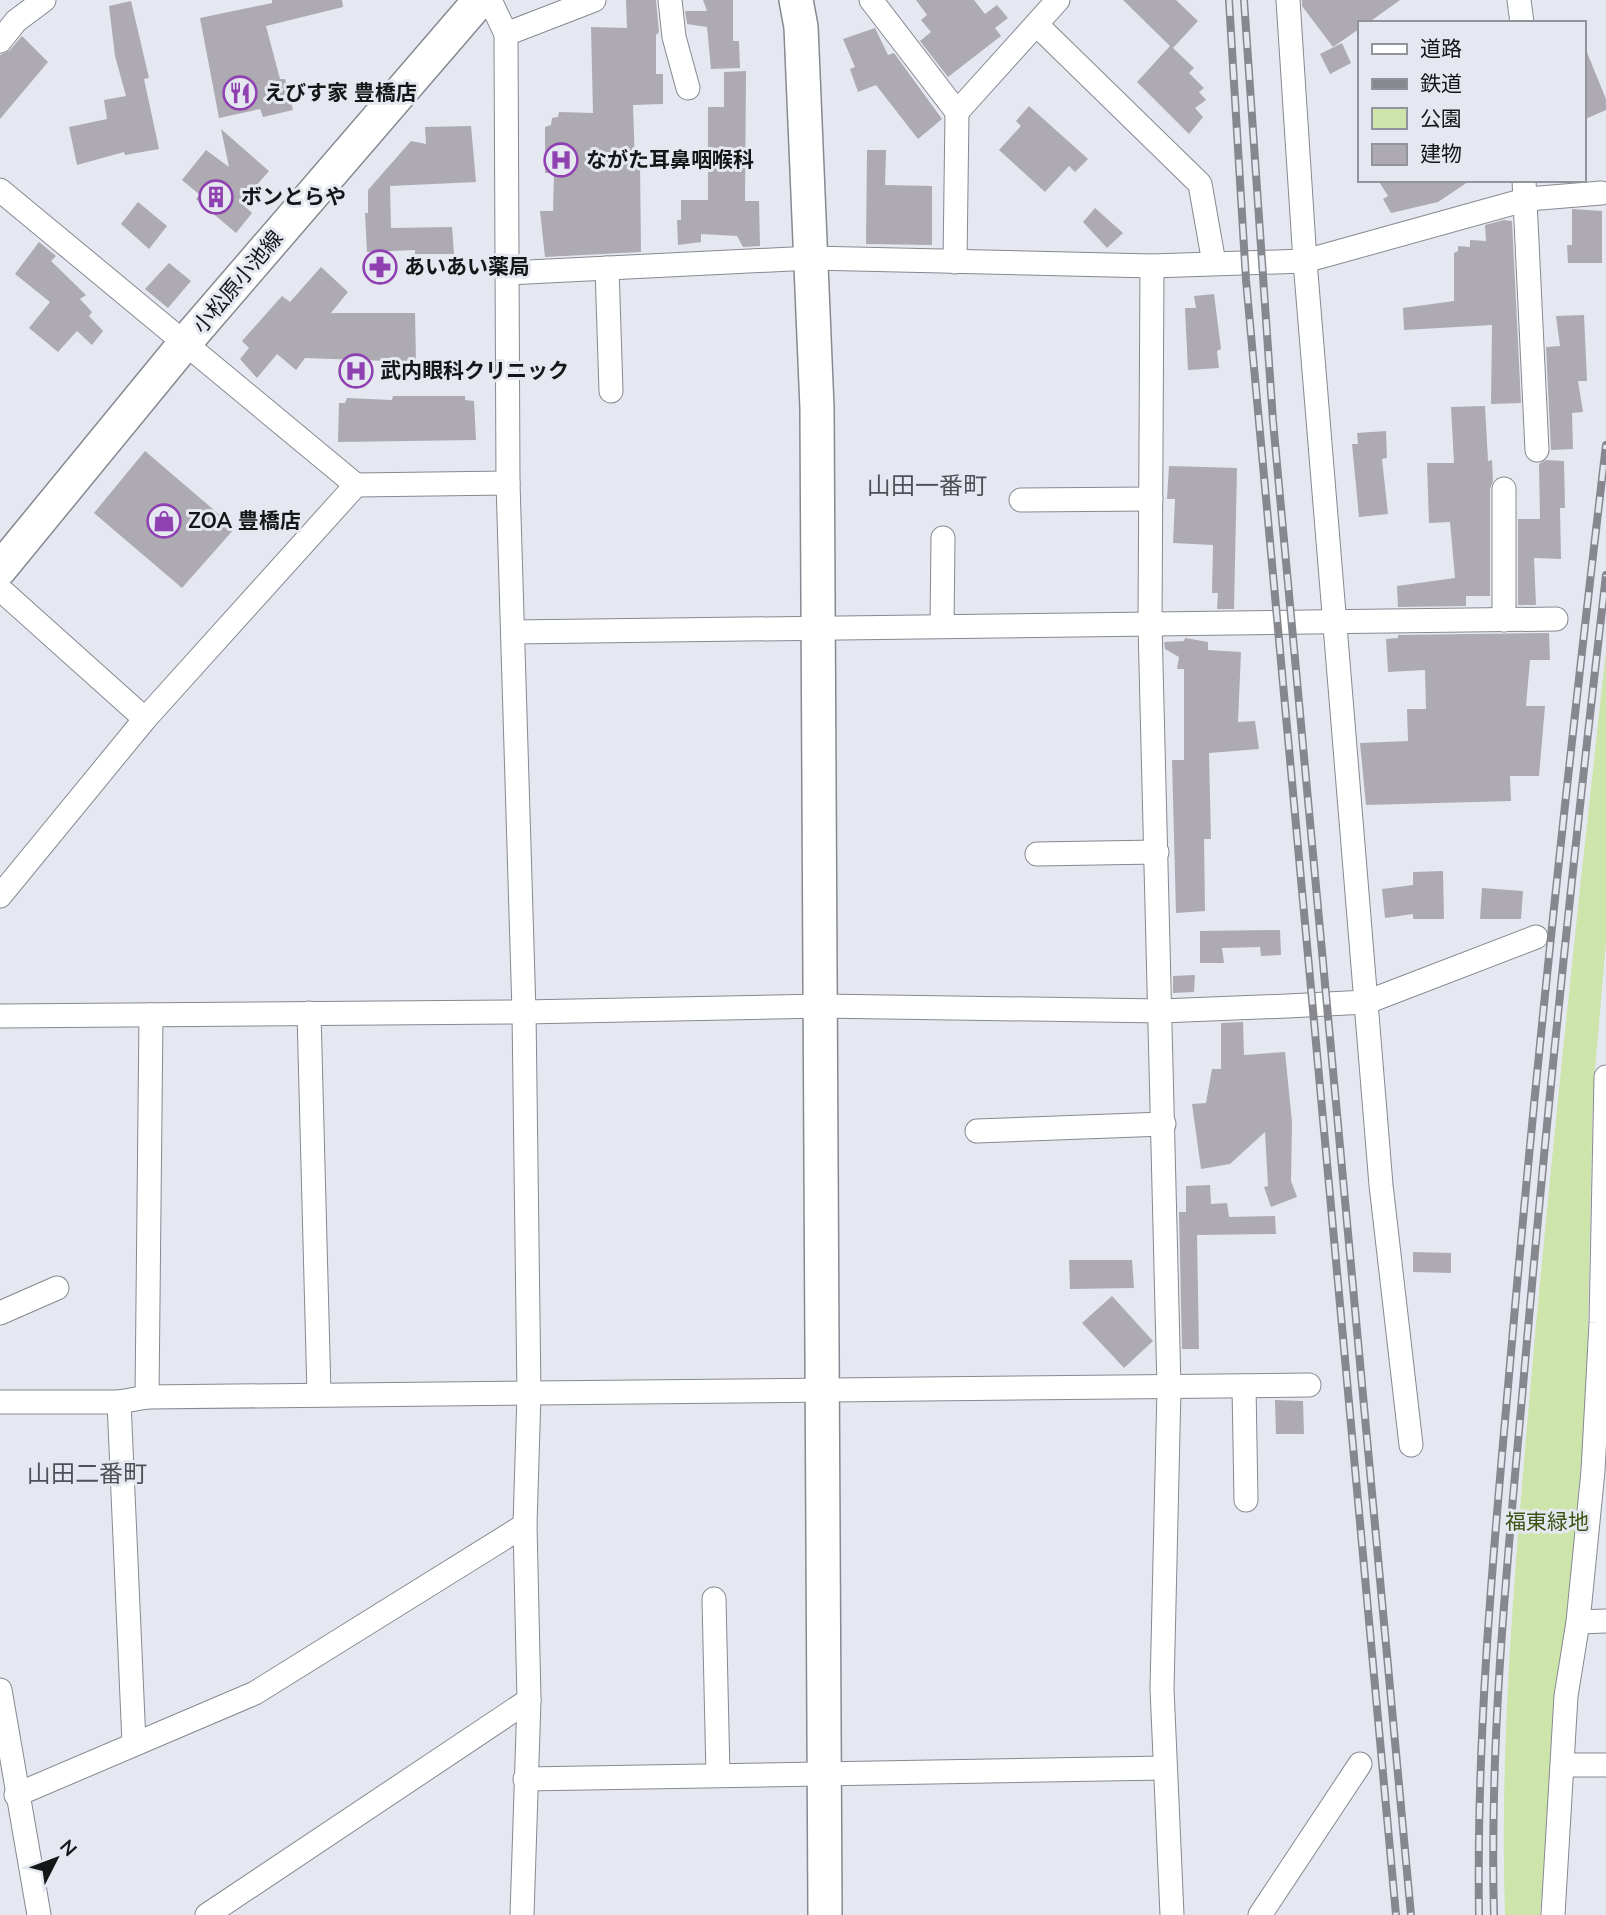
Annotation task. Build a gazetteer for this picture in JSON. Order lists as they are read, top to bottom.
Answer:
{
  "streets": {
    "street": ["小松原小池線"]
  },
  "districts": ["山田一番町", "山田二番町"],
  "parks": ["福東緑地"],
  "places": {
    "restaurant": ["えびす家 豊橋店"],
    "hospital": ["ながた耳鼻咽喉科", "武内眼科クリニック"],
    "building": ["ボンとらや"],
    "pharmacy": ["あいあい薬局"],
    "shop": ["ZOA 豊橋店"]
  },
  "legend": [
    "道路",
    "鉄道",
    "公園",
    "建物"
  ],
  "north": "top right"
}
